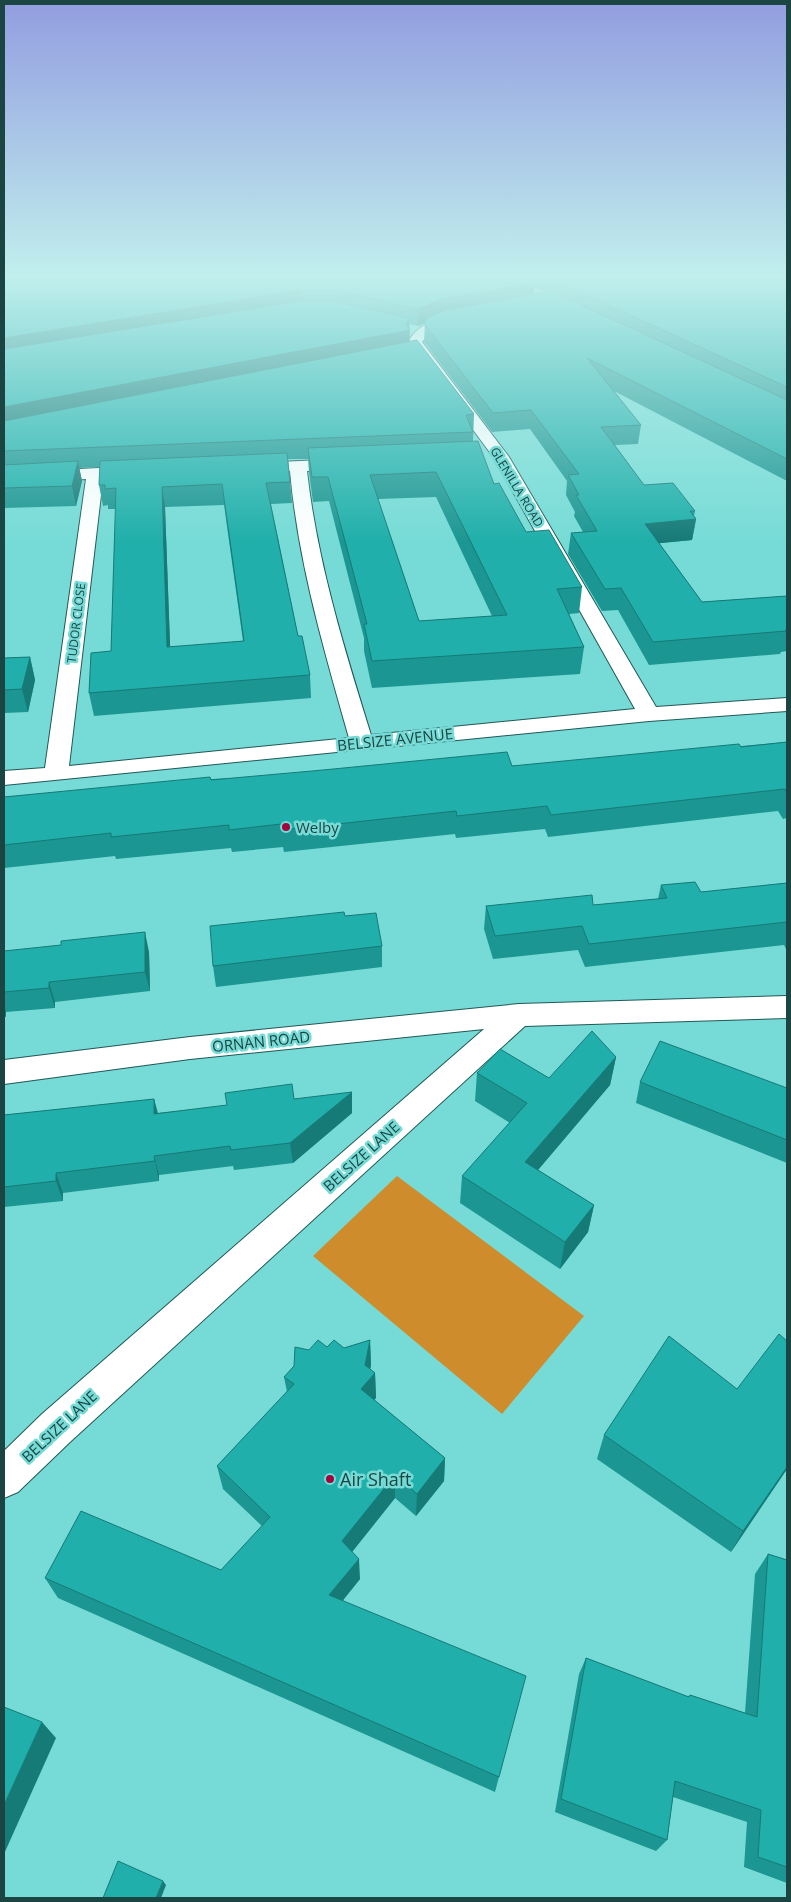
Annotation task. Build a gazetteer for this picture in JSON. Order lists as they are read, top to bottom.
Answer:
{
  "streets": {
    "street": [
      "GLENILLA ROAD",
      "TUDOR CLOSE",
      "BELSIZE AVENUE",
      "ORNAN ROAD",
      "BELSIZE LANE"
    ]
  },
  "crossings": [
    ["GLENILLA ROAD", "BELSIZE AVENUE"],
    ["TUDOR CLOSE", "BELSIZE AVENUE"],
    ["ORNAN ROAD", "BELSIZE LANE"]
  ],
  "places": ["Welby", "Air Shaft"]
}
